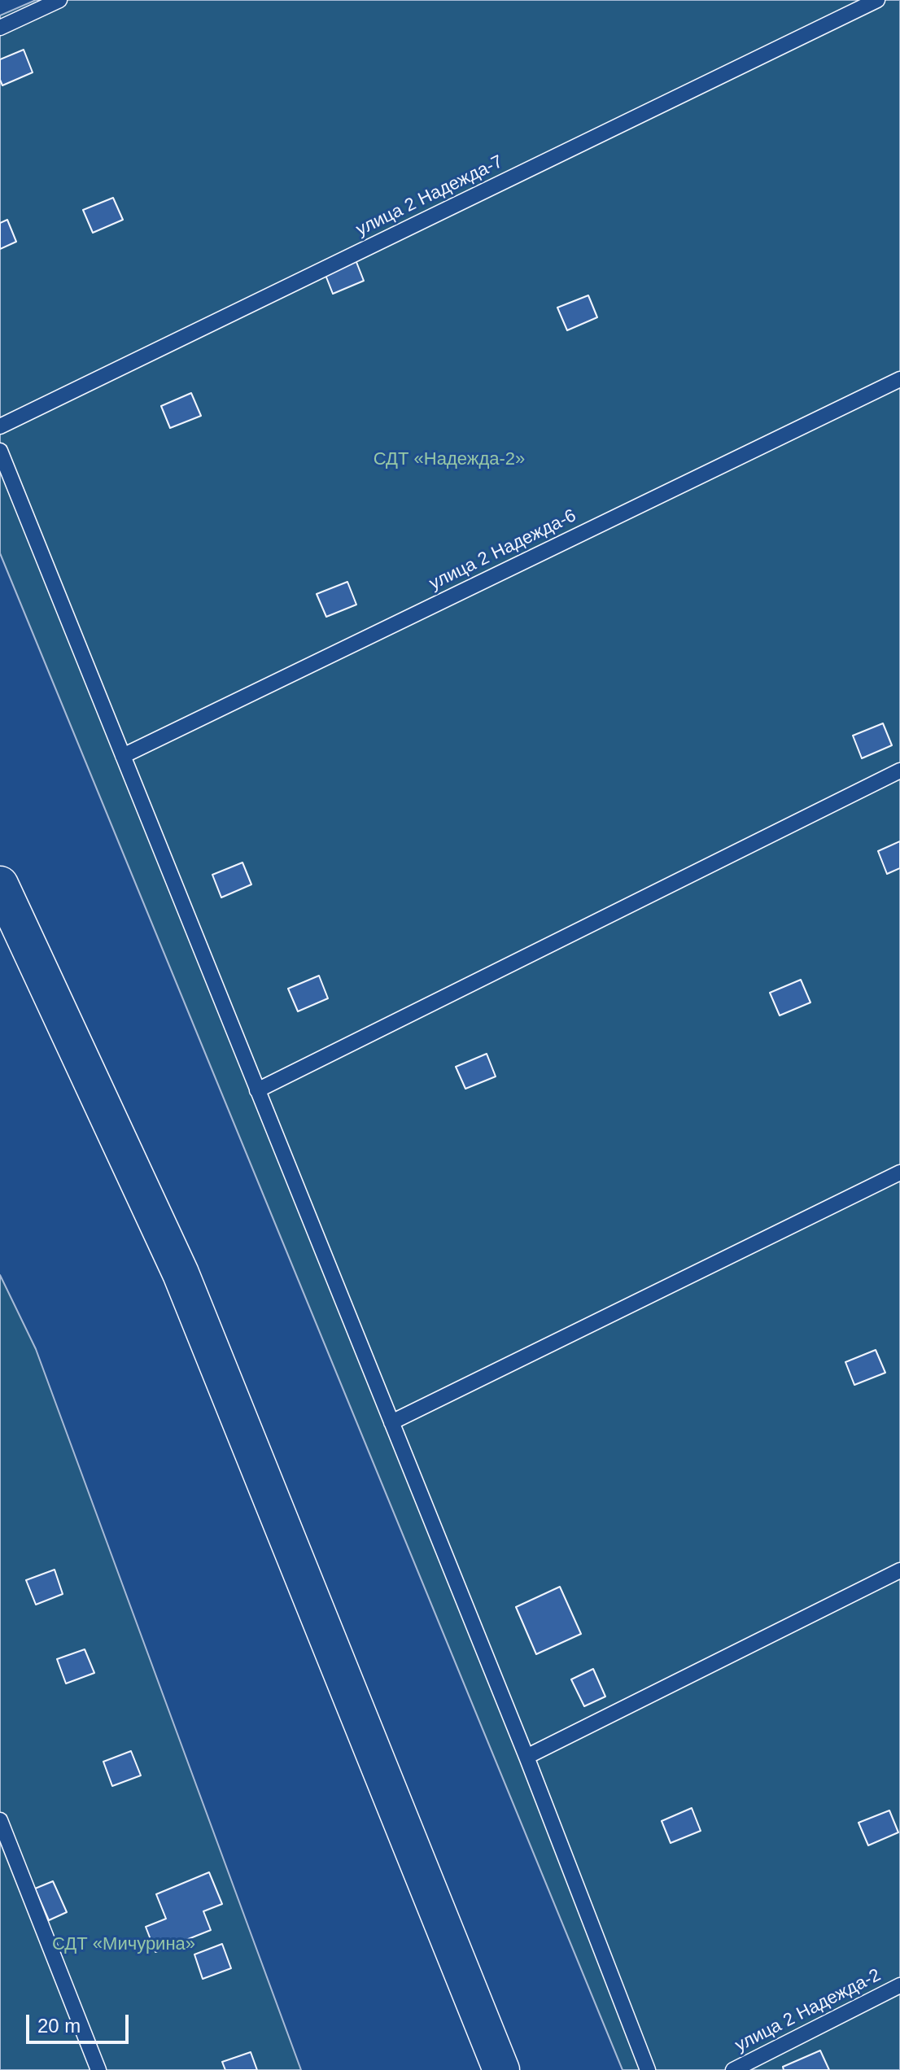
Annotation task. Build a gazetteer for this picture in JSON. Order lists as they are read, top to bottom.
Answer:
{
  "streets": {
    "lane": ["улица 2 Надежда-7", "улица 2 Надежда-6", "улица 2 Надежда-2"]
  },
  "parks": ["СДТ «Надежда-2»", "СДТ «Мичурина»"],
  "scale_bar": "20 m"
}
